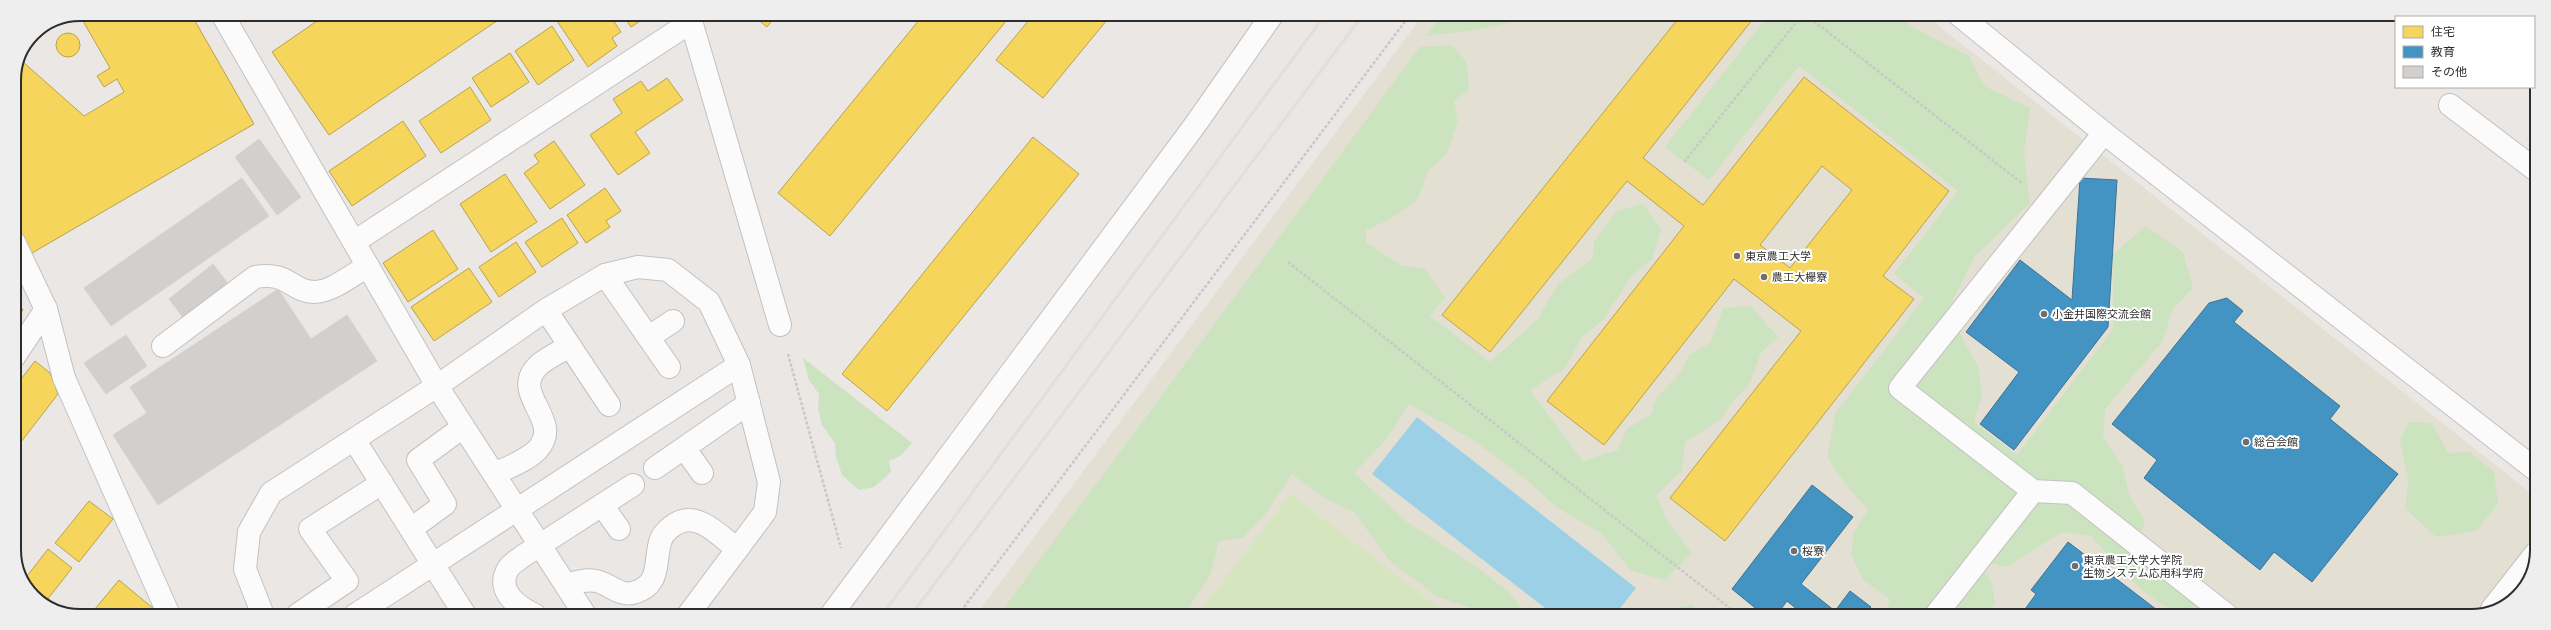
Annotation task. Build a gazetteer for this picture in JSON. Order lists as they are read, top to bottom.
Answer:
{
  "places": [
    "東京農工大学",
    "農工大欅寮",
    "小金井国際交流会館",
    "総合会館",
    "桜寮",
    "東京農工大学大学院 生物システム応用科学府"
  ],
  "legend": ["住宅", "教育", "その他"]
}
